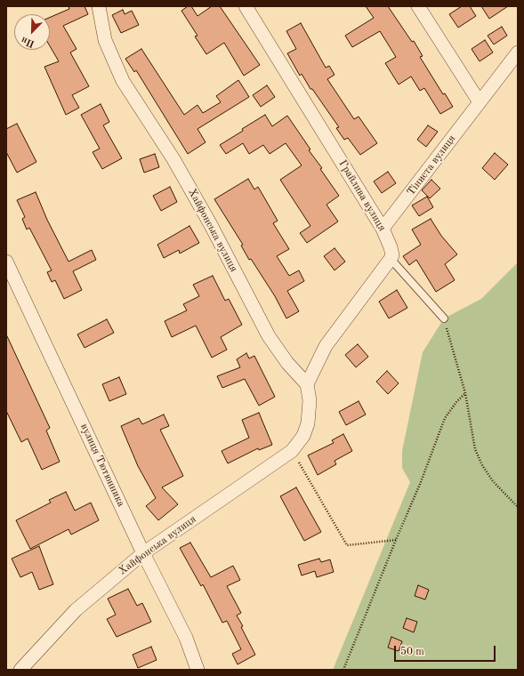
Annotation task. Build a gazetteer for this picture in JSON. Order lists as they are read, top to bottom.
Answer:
{
  "streets": {
    "street": [
      "Тіниста вулиця",
      "Грайлива вулиця",
      "Хайфонська вулиця",
      "вулиця Тютюнника"
    ]
  },
  "crossings": [
    ["Тіниста вулиця", "Грайлива вулиця"],
    ["Хайфонська вулиця", "вулиця Тютюнника"]
  ],
  "scale_bar": "50 m",
  "north": "bottom left"
}
